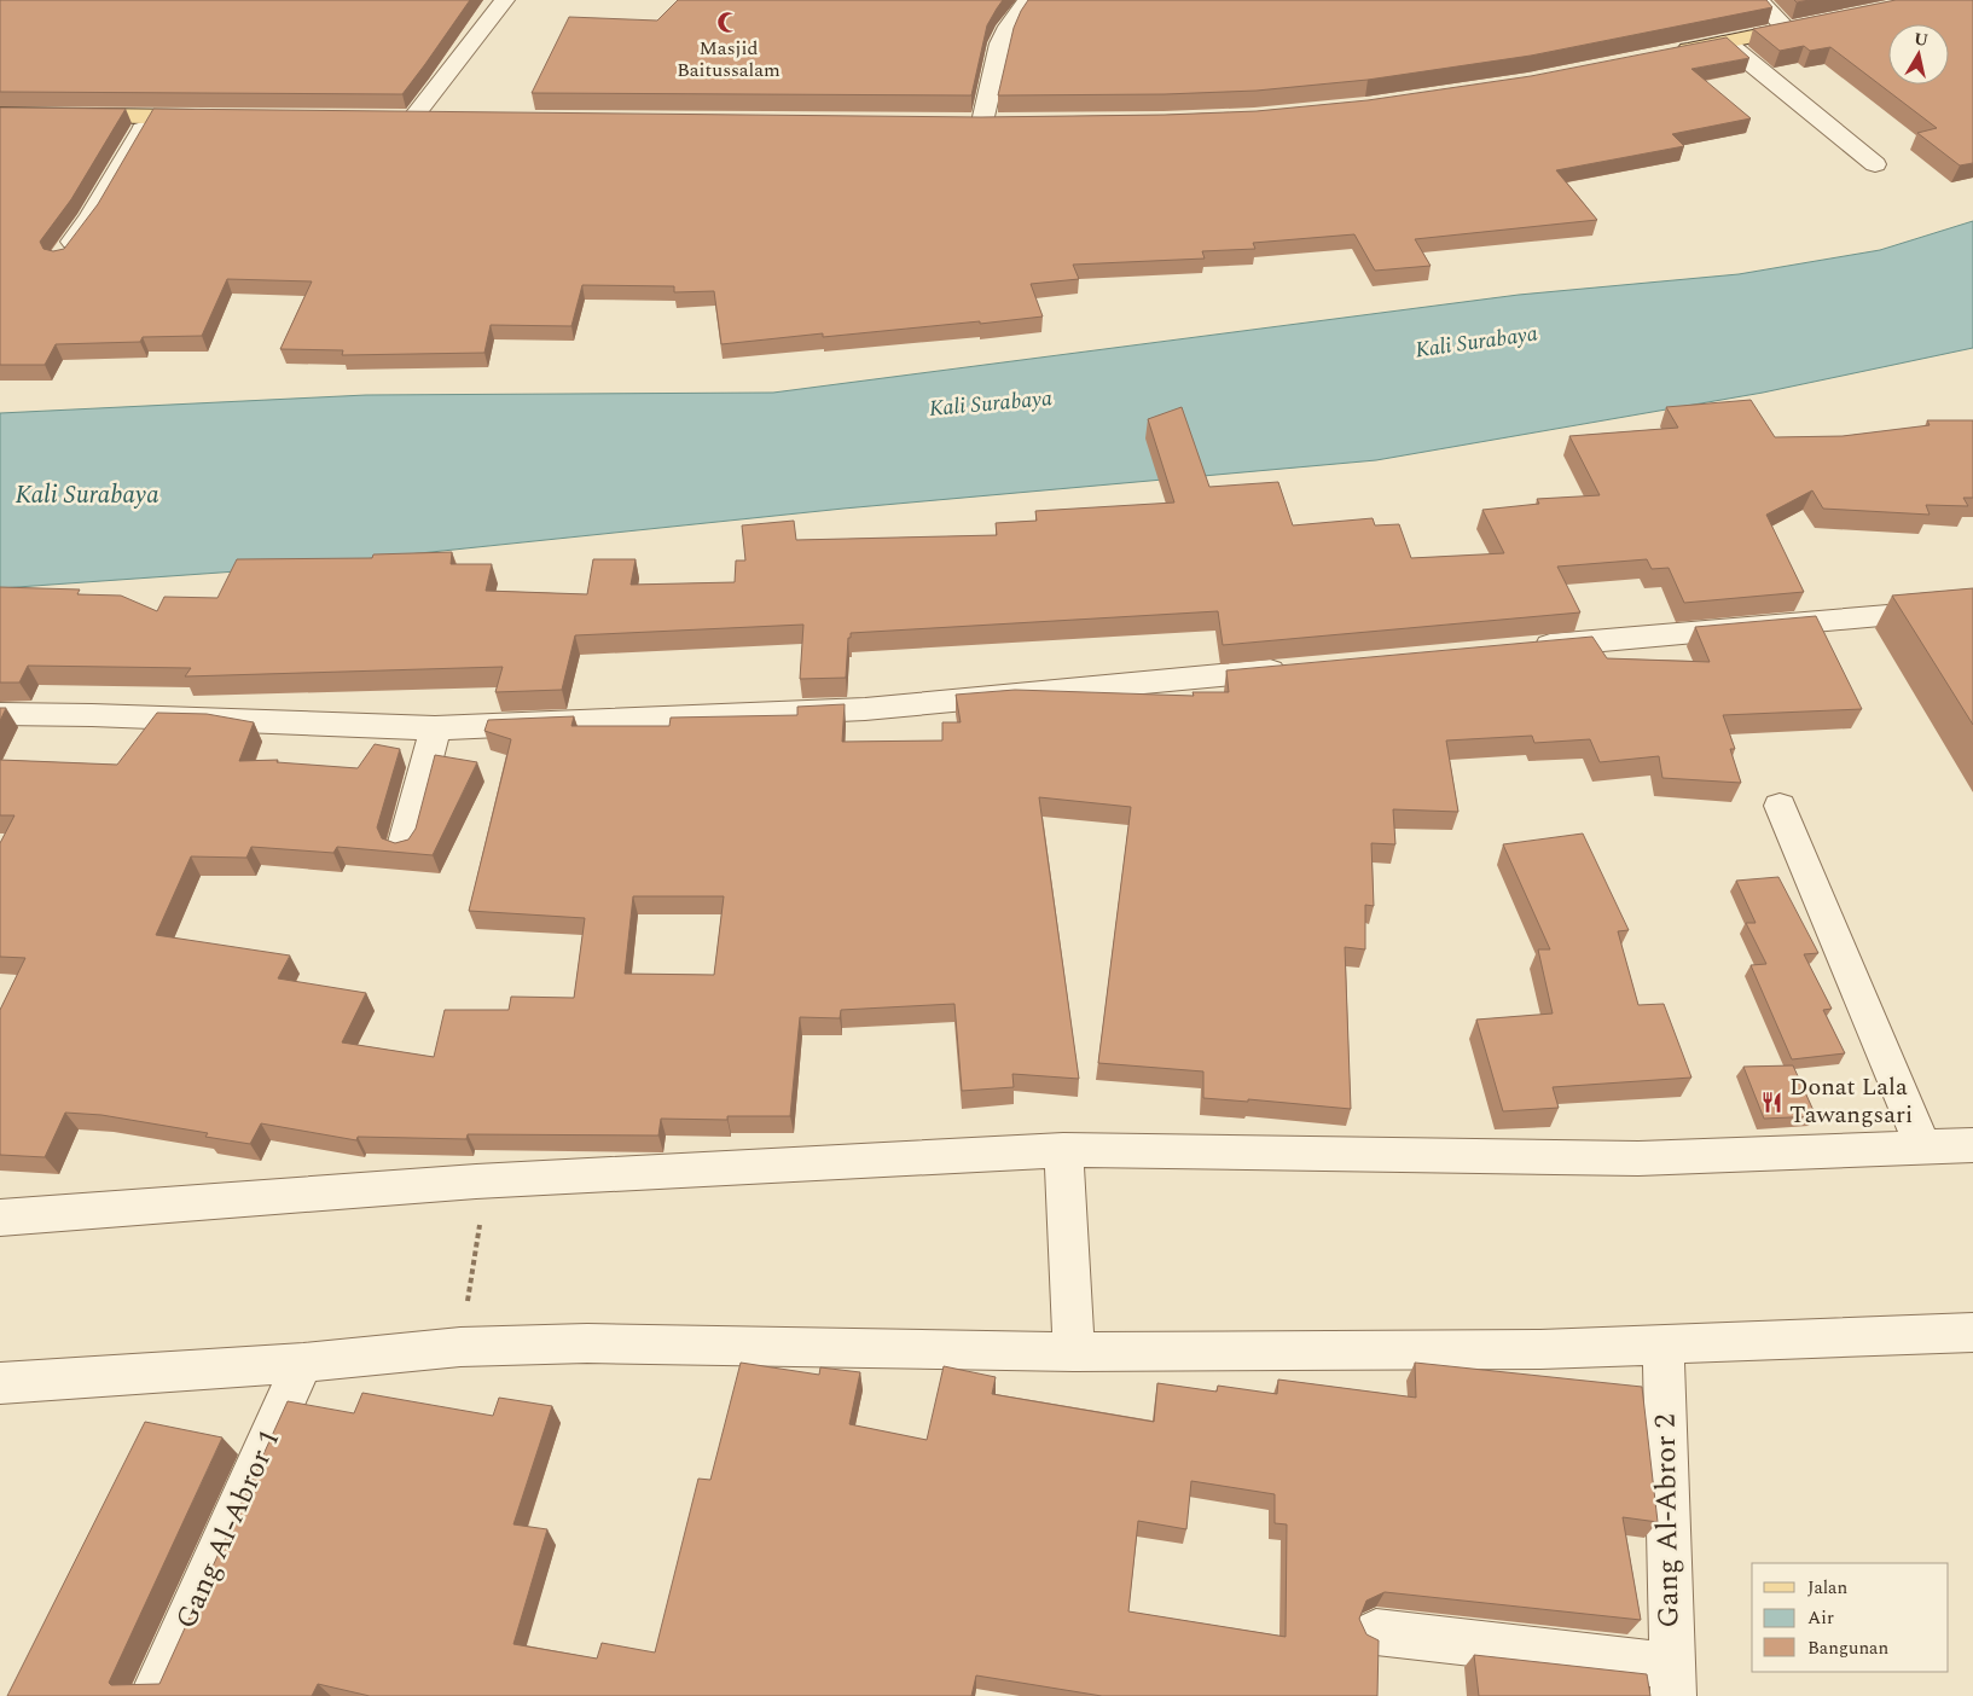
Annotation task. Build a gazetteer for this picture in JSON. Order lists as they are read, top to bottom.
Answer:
{
  "streets": {
    "street": ["Gang Al-Abror 2", "Gang Al-Abror 1"]
  },
  "water": ["Kali Surabaya"],
  "places": {
    "mosque": ["Masjid Baitussalam"],
    "restaurant": ["Donat Lala Tawangsari"]
  },
  "legend": ["Jalan", "Air", "Bangunan"],
  "north": "top"
}
